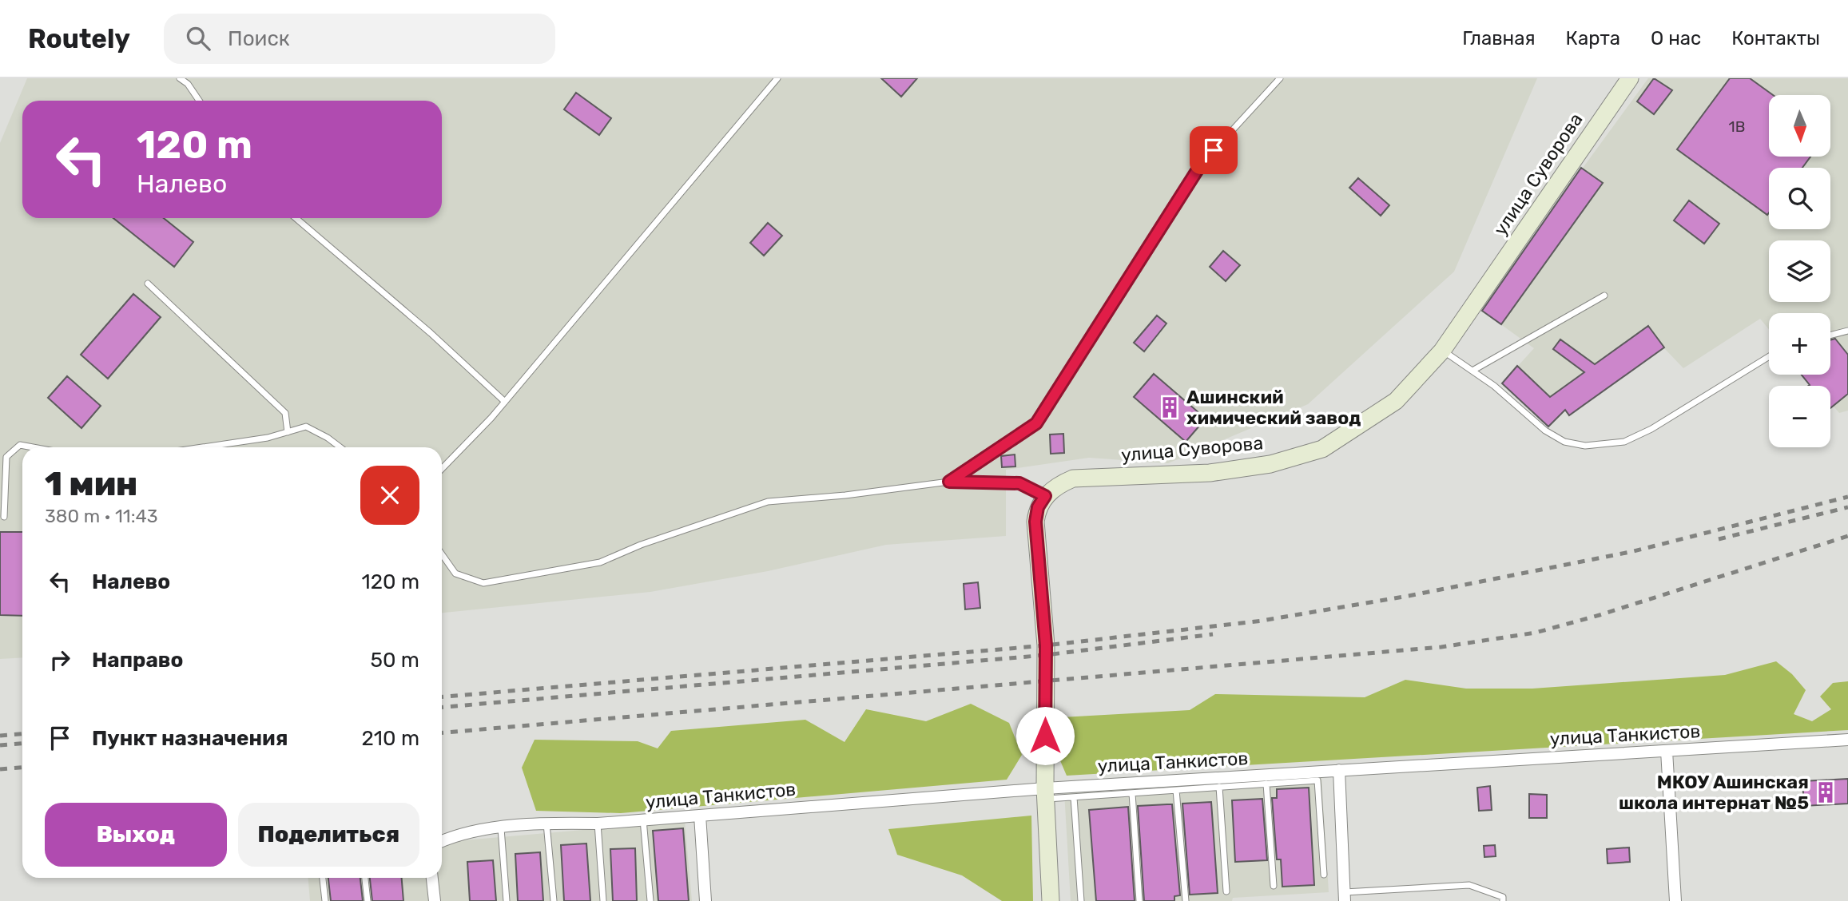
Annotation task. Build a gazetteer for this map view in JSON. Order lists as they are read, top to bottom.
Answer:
{
  "streets": {
    "street": ["улица Суворова", "улица Танкистов"]
  },
  "places": {
    "building": ["Ашинский химический завод", "МКОУ Ашинская школа интернат №5"]
  },
  "house_numbers": ["1В"],
  "north": "bottom",
  "page": {
    "header": "Routely",
    "search": "Поиск",
    "nav": [
      "Главная",
      "Карта",
      "О нас",
      "Контакты"
    ],
    "map_buttons": ["+", "−"],
    "turn": ["120 m", "Налево"],
    "heading": ["1 мин", "380 m · 11:43"],
    "list": [
      {
        "name": "Налево",
        "value": "120 m"
      },
      {
        "name": "Направо",
        "value": "50 m"
      },
      {
        "name": "Пункт назначения",
        "value": "210 m"
      }
    ],
    "buttons": ["Выход", "Поделиться"]
  }
}
